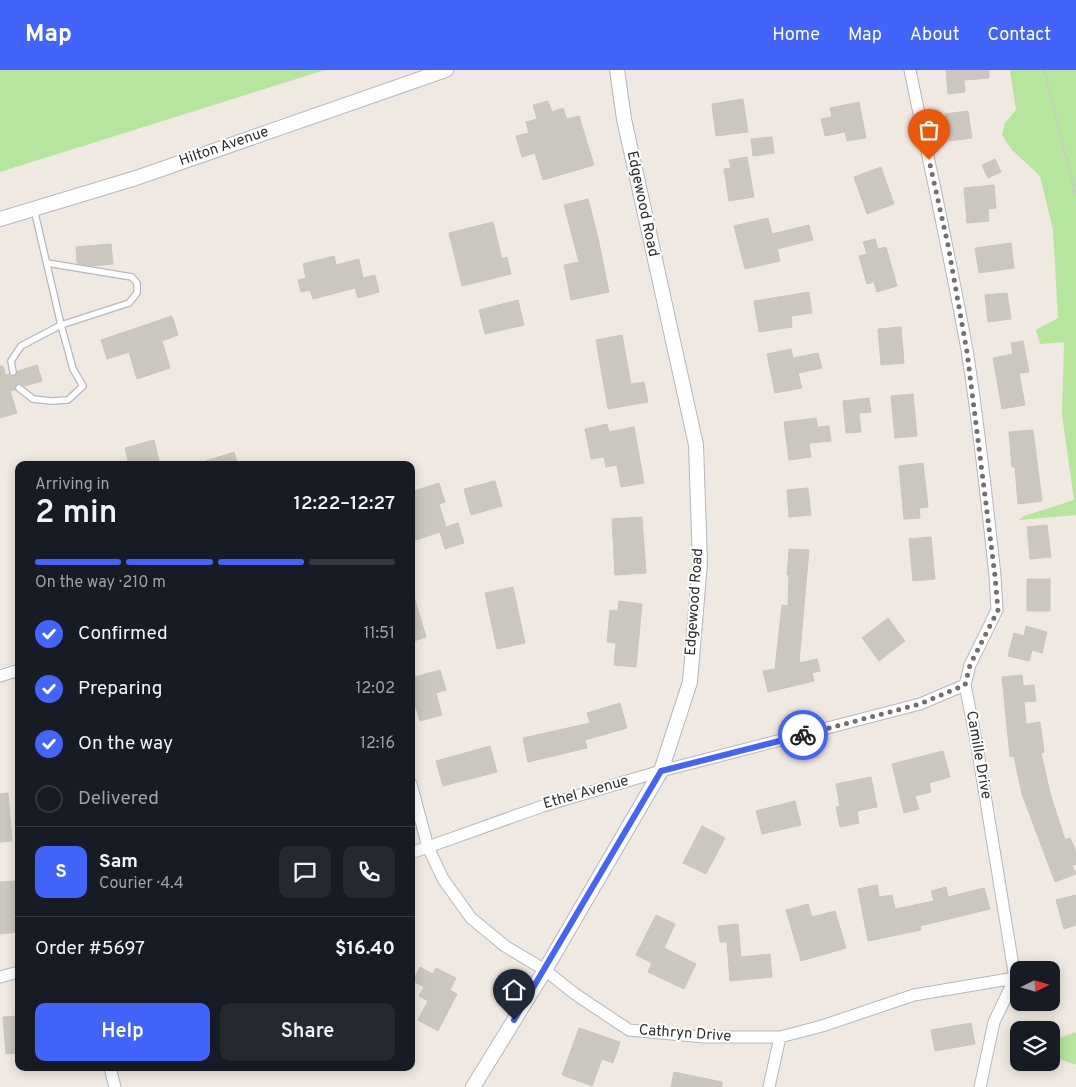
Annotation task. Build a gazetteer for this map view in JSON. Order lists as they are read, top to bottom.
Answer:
{
  "streets": {
    "street": [
      "Hilton Avenue",
      "Edgewood Road",
      "Camille Drive",
      "Ethel Avenue",
      "Cathryn Drive"
    ]
  },
  "crossings": [
    ["Edgewood Road", "Ethel Avenue"],
    ["Edgewood Road", "Cathryn Drive"],
    ["Camille Drive", "Ethel Avenue"],
    ["Ethel Avenue", "Cathryn Drive"]
  ],
  "north": "right",
  "page": {
    "header": "Map",
    "nav": [
      "Home",
      "Map",
      "About",
      "Contact"
    ],
    "heading": ["2 min", "Arriving in", "12:22–12:27"],
    "panel": [
      "Sam",
      "Courier · 4.4",
      "Order #5697",
      "$16.40"
    ],
    "bar": "On the way · 210 m",
    "list": [
      ["Confirmed", "11:51"],
      ["Preparing", "12:02"],
      ["On the way", "12:16"],
      "Delivered"
    ],
    "round": "S",
    "buttons": ["Help", "Share"]
  }
}
